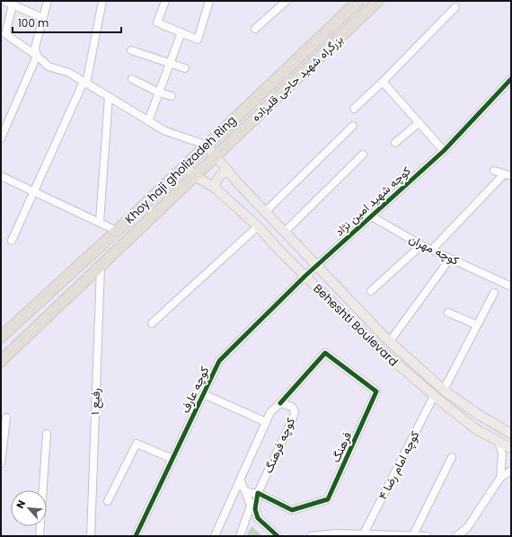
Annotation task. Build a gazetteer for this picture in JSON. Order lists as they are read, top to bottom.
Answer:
{
  "streets": {
    "highway": ["بزرگراه شهید حاجی قلیزاده", "Khoy haji gholizadeh Ring"],
    "main road": ["Beheshti Boulevard"],
    "street": [
      "کوچه شهید امین نژاد",
      "کوچه مهران",
      "کوچه عارف",
      "رفیع ۱",
      "کوچه فرهنگ",
      "فرهنگ",
      "کوچه امام رضا ۴"
    ]
  },
  "crossings": [
    ["بزرگراه شهید حاجی قلیزاده", "Khoy haji gholizadeh Ring"],
    ["بزرگراه شهید حاجی قلیزاده", "Beheshti Boulevard"],
    ["Khoy haji gholizadeh Ring", "Beheshti Boulevard"],
    ["Khoy haji gholizadeh Ring", "رفیع ۱"],
    ["کوچه شهید امین نژاد", "کوچه مهران"],
    ["کوچه شهید امین نژاد", "Beheshti Boulevard"],
    ["کوچه شهید امین نژاد", "کوچه عارف"],
    ["Beheshti Boulevard", "کوچه عارف"],
    ["Beheshti Boulevard", "کوچه امام رضا ۴"],
    ["کوچه فرهنگ", "فرهنگ"]
  ],
  "scale_bar": "100 m",
  "north": "top left"
}
